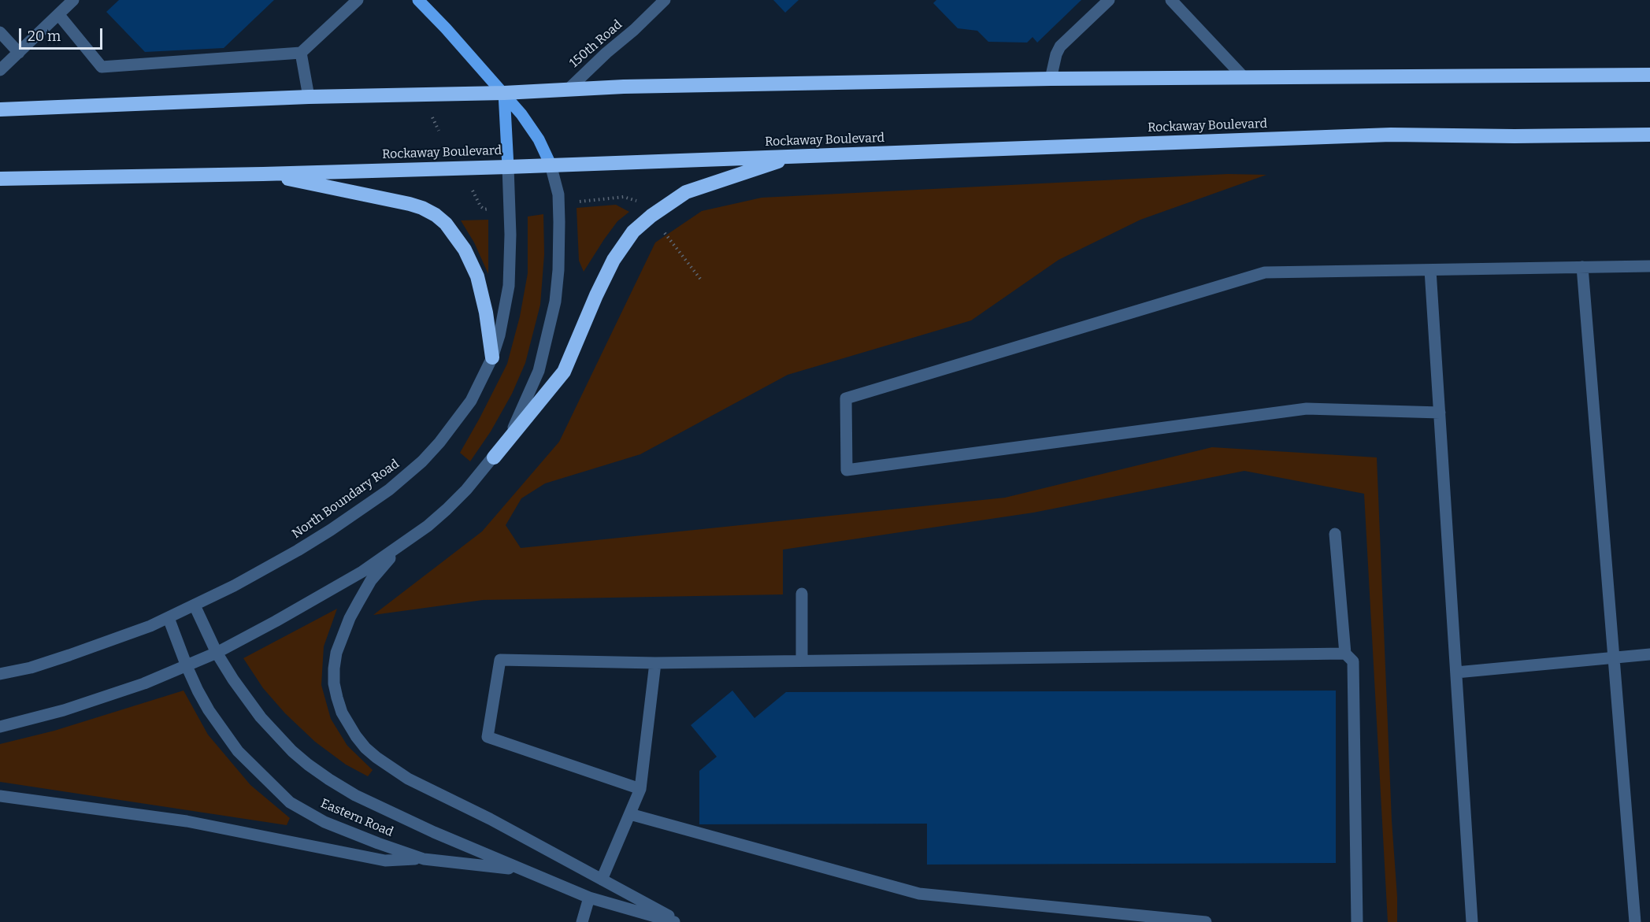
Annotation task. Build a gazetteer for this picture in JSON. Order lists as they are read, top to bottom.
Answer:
{
  "streets": {
    "highway": ["Rockaway Boulevard"],
    "main road": ["North Boundary Road"],
    "street": ["150th Road", "Eastern Road"]
  },
  "crossings": [
    ["Rockaway Boulevard", "North Boundary Road"],
    ["North Boundary Road", "Eastern Road"]
  ],
  "scale_bar": "20 m"
}
